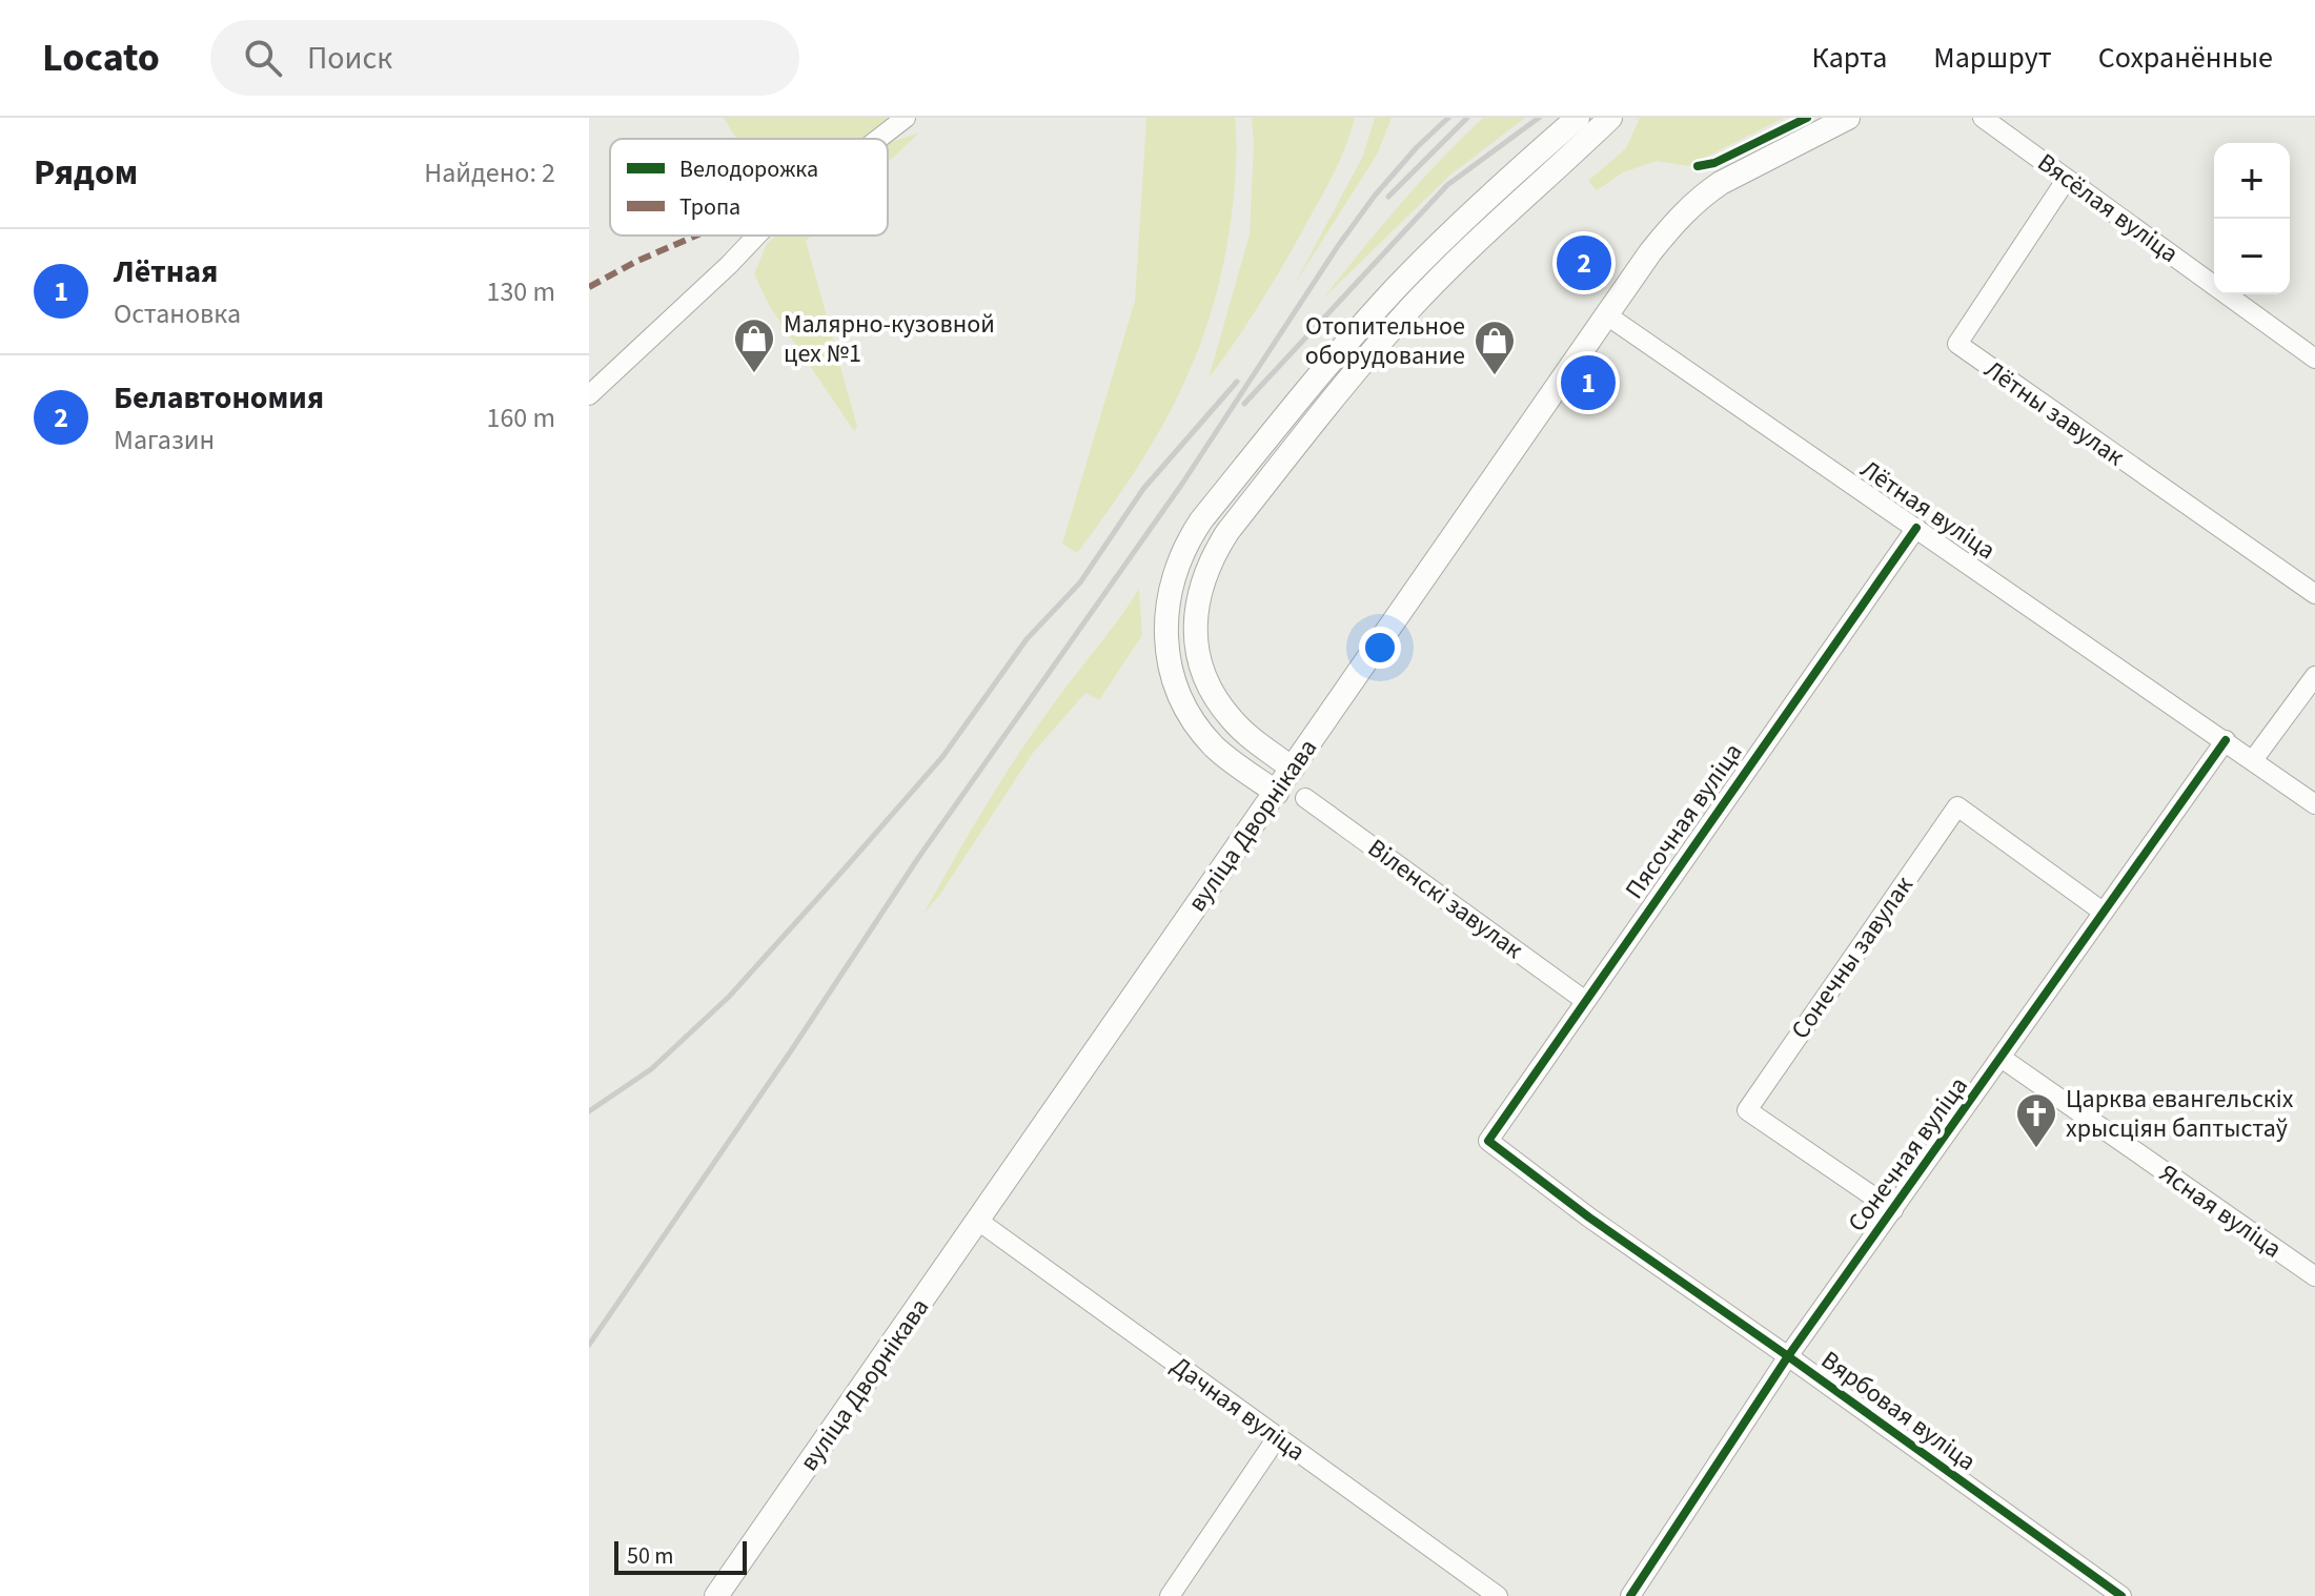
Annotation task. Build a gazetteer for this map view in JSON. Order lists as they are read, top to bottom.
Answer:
{
  "streets": {
    "main road": ["вуліца Дворнікава"],
    "street": [
      "Вясёлая вуліца",
      "Лётны завулак",
      "Лётная вуліца",
      "Пясочная вуліца",
      "Віленскі завулак",
      "Сонечны завулак",
      "Сонечная вуліца",
      "Ясная вуліца",
      "Дачная вуліца",
      "Вярбовая вуліца"
    ]
  },
  "crossings": [
    ["Вясёлая вуліца", "Лётны завулак"],
    ["Лётная вуліца", "Пясочная вуліца"],
    ["Лётная вуліца", "вуліца Дворнікава"],
    ["Лётная вуліца", "Сонечная вуліца"],
    ["Пясочная вуліца", "Віленскі завулак"],
    ["Пясочная вуліца", "Вярбовая вуліца"],
    ["вуліца Дворнікава", "Дачная вуліца"],
    ["Сонечны завулак", "Сонечная вуліца"],
    ["Сонечная вуліца", "Ясная вуліца"],
    ["Сонечная вуліца", "Вярбовая вуліца"]
  ],
  "places": {
    "shop": ["Малярно-кузовной цех №1", "Отопительное оборудование"],
    "church": ["Царква евангельскіх хрысціян баптыстаў"]
  },
  "legend": ["Велодорожка", "Тропа"],
  "scale_bar": "50 m",
  "page": {
    "header": "Locato",
    "search": "Поиск",
    "nav": ["Карта", "Маршрут", "Сохранённые"],
    "heading": ["Рядом", "Найдено: 2"],
    "map_buttons": ["+", "−"],
    "list": [
      {
        "mark": "1",
        "name": "Лётная",
        "note": "Остановка",
        "value": "130 m"
      },
      {
        "mark": "2",
        "name": "Белавтономия",
        "note": "Магазин",
        "value": "160 m"
      }
    ],
    "pins": ["2", "1"],
    "scale": "50 m"
  }
}
